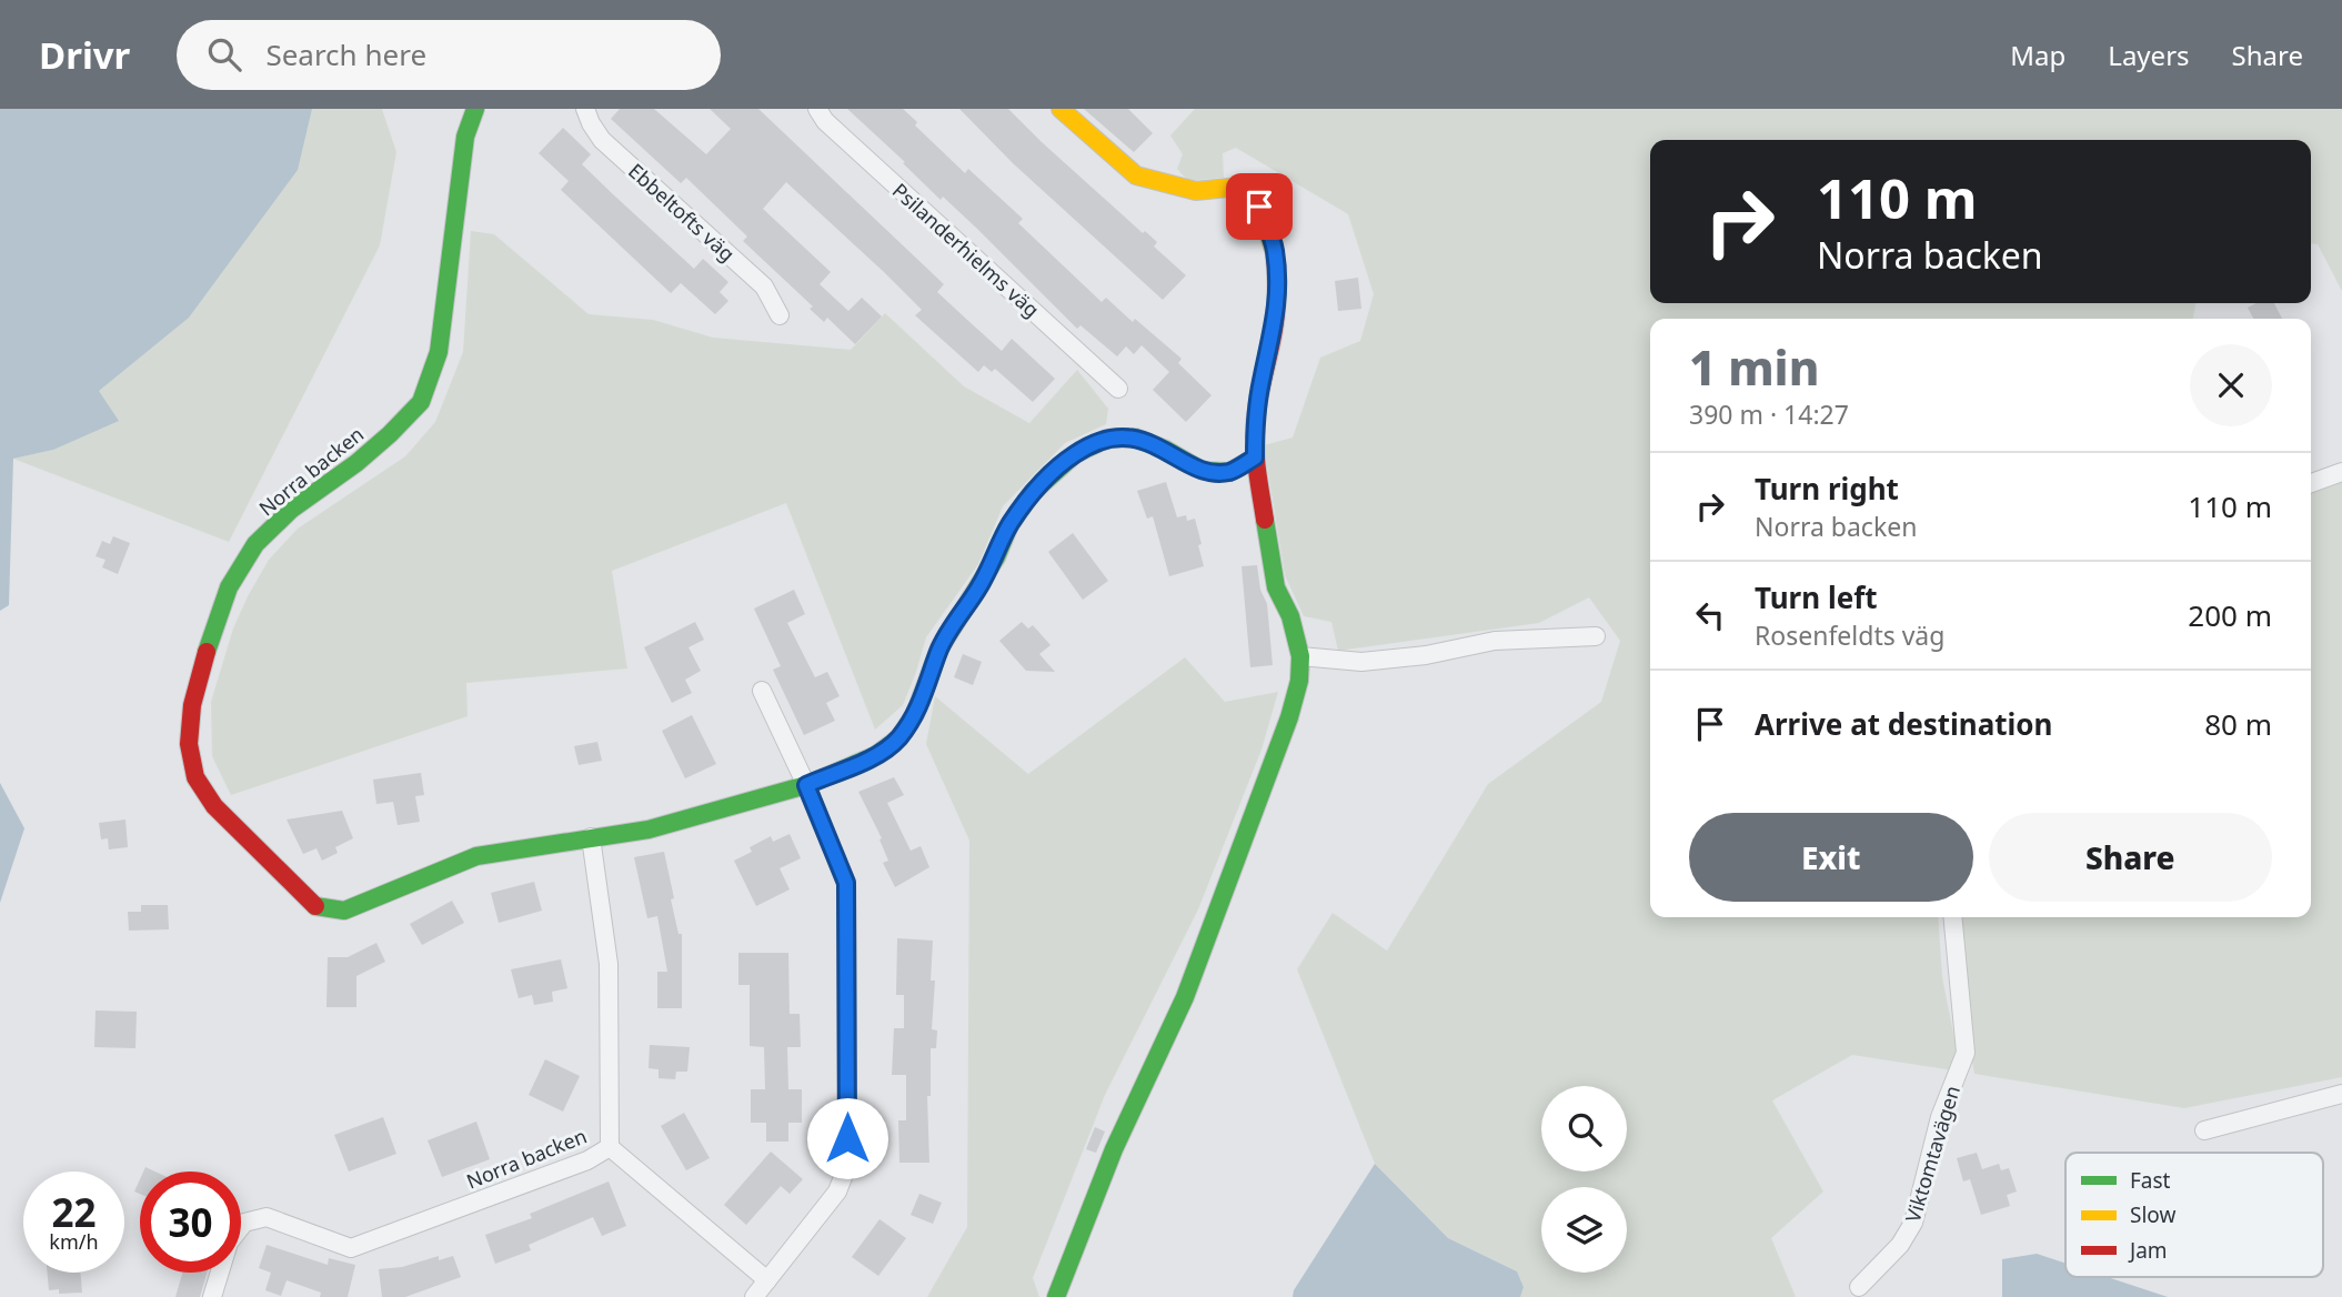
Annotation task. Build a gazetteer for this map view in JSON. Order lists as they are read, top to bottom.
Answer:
{
  "streets": {
    "street": [
      "Ebbeltofts väg",
      "Psilanderhielms väg",
      "Norra backen",
      "Viktomtavägen"
    ]
  },
  "legend": ["Fast", "Slow", "Jam"],
  "page": {
    "header": "Drivr",
    "search": "Search here",
    "nav": ["Map", "Layers", "Share"],
    "turn": ["110 m", "Norra backen"],
    "heading": ["1 min", "390 m · 14:27"],
    "list": [
      {
        "name": "Turn right",
        "note": "Norra backen",
        "value": "110 m"
      },
      {
        "name": "Turn left",
        "note": "Rosenfeldts väg",
        "value": "200 m"
      },
      {
        "name": "Arrive at destination",
        "value": "80 m"
      }
    ],
    "buttons": ["Exit", "Share"],
    "speed": "22 km/h",
    "limit": "30"
  }
}
